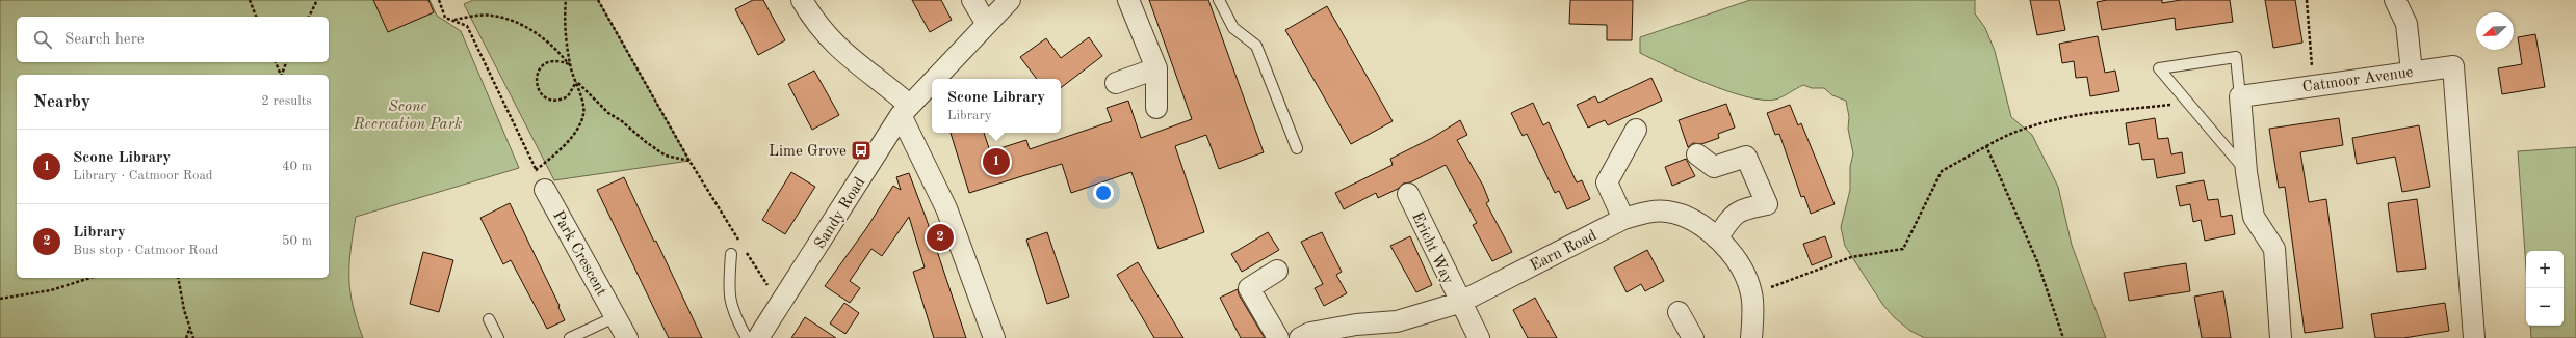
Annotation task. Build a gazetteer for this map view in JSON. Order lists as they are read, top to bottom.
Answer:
{
  "streets": {
    "street": [
      "Catmoor Avenue",
      "Sandy Road",
      "Ericht Way",
      "Earn Road",
      "Park Crescent"
    ]
  },
  "crossings": [
    ["Ericht Way", "Earn Road"]
  ],
  "parks": ["Scone Recreation Park"],
  "places": {
    "bus stop": ["Lime Grove"]
  },
  "north": "bottom left",
  "page": {
    "search": "Search here",
    "heading": ["Nearby", "2 results"],
    "popup": ["Scone Library", "Library"],
    "list": [
      {
        "mark": "1",
        "name": "Scone Library",
        "note": "Library · Catmoor Road",
        "value": "40 m"
      },
      {
        "mark": "2",
        "name": "Library",
        "note": "Bus stop · Catmoor Road",
        "value": "50 m"
      }
    ],
    "pins": ["1", "2"],
    "map_buttons": ["+", "−"]
  }
}
